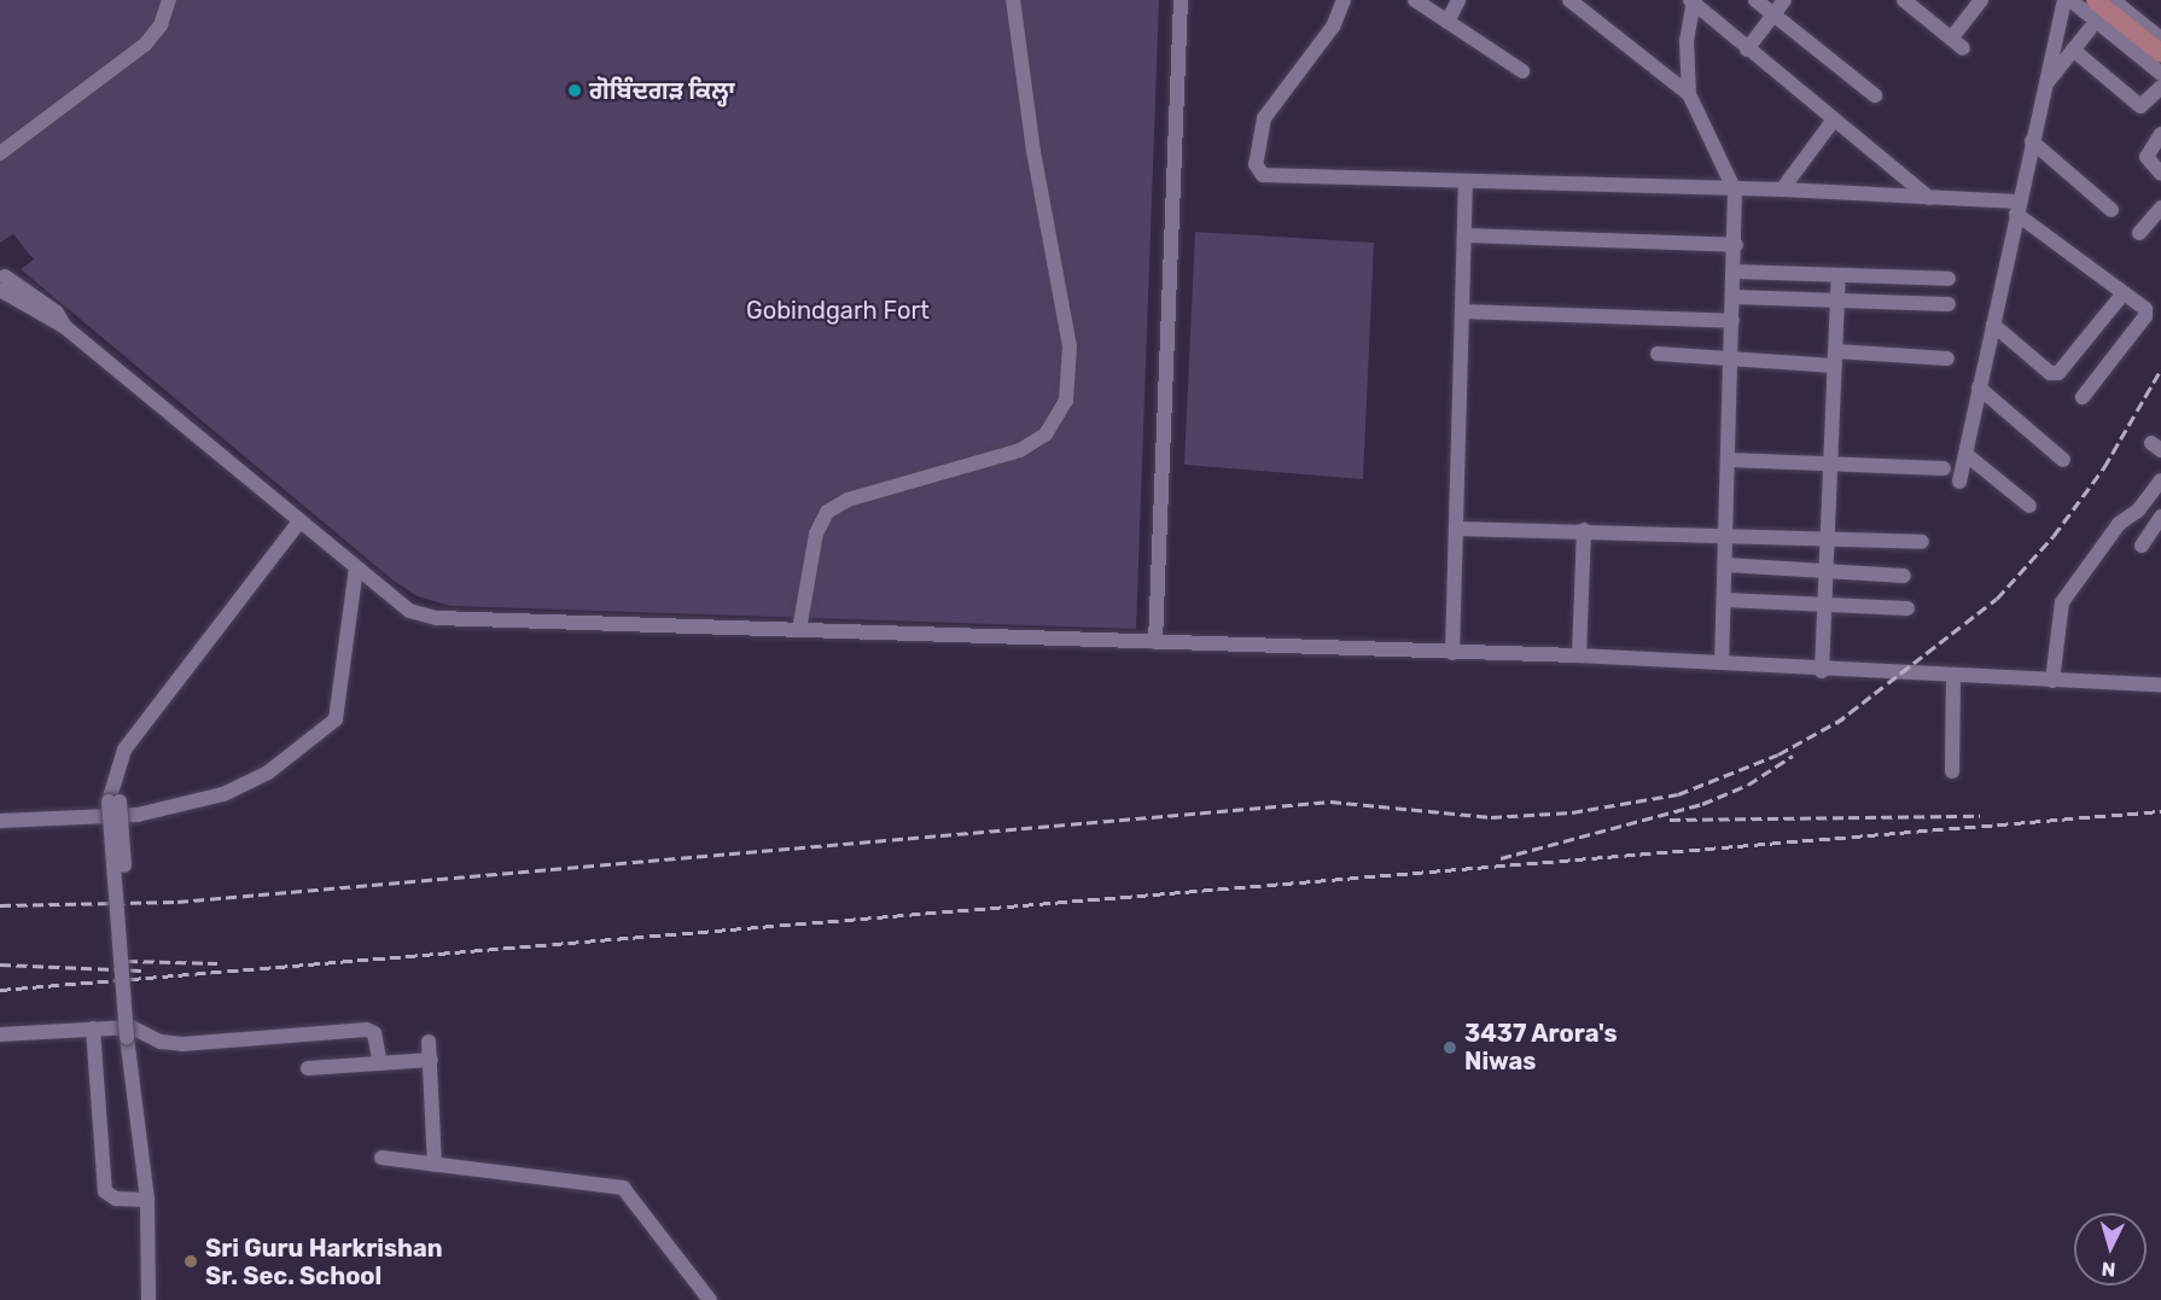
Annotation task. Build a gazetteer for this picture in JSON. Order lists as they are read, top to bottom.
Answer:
{
  "parks": ["Gobindgarh Fort"],
  "places": ["ਗੋਬਿੰਦਗੜ ਕਿਲ੍ਹਾ", "3437 Arora's Niwas", "Sri Guru Harkrishan Sr. Sec. School"],
  "north": "bottom"
}
